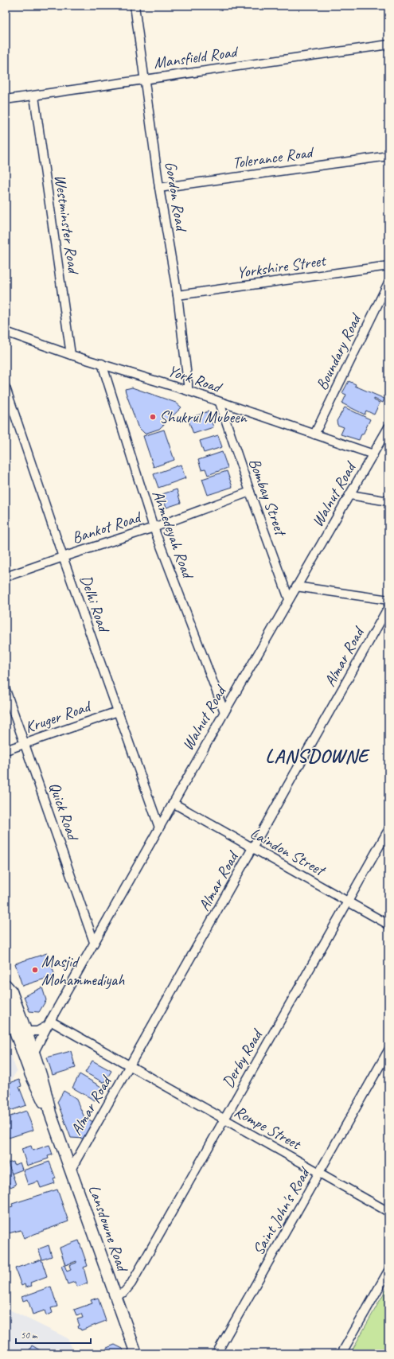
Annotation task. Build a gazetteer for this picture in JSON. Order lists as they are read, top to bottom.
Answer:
{
  "streets": {
    "street": [
      "Mansfield Road",
      "Tolerance Road",
      "Gordon Road",
      "Westminster Road",
      "Yorkshire Street",
      "Boundary Road",
      "York Road",
      "Walnut Road",
      "Bombay Street",
      "Bankot Road",
      "Ahmedeyah Road",
      "Delhi Road",
      "Almar Road",
      "Kruger Road",
      "Quick Road",
      "Laindon Street",
      "Derby Road",
      "Rompe Street",
      "Saint John's Road",
      "Lansdowne Road"
    ]
  },
  "crossings": [
    ["Mansfield Road", "Gordon Road"],
    ["Mansfield Road", "Westminster Road"],
    ["Tolerance Road", "Gordon Road"],
    ["Gordon Road", "Yorkshire Street"],
    ["Gordon Road", "York Road"],
    ["Westminster Road", "York Road"],
    ["Boundary Road", "York Road"],
    ["York Road", "Walnut Road"],
    ["York Road", "Bombay Street"],
    ["York Road", "Ahmedeyah Road"],
    ["Walnut Road", "Bombay Street"],
    ["Walnut Road", "Ahmedeyah Road"],
    ["Walnut Road", "Delhi Road"],
    ["Walnut Road", "Quick Road"],
    ["Walnut Road", "Laindon Street"],
    ["Walnut Road", "Rompe Street"],
    ["Walnut Road", "Lansdowne Road"],
    ["Bombay Street", "Bankot Road"],
    ["Bankot Road", "Ahmedeyah Road"],
    ["Bankot Road", "Delhi Road"],
    ["Delhi Road", "Kruger Road"],
    ["Almar Road", "Laindon Street"],
    ["Almar Road", "Rompe Street"],
    ["Almar Road", "Lansdowne Road"],
    ["Kruger Road", "Quick Road"],
    ["Laindon Street", "Derby Road"],
    ["Derby Road", "Rompe Street"],
    ["Derby Road", "Lansdowne Road"],
    ["Rompe Street", "Saint John's Road"]
  ],
  "districts": ["LANSDOWNE"],
  "places": ["Shukrul Mubeen", "Masjid Mohammediyah"],
  "scale_bar": "50 m"
}
